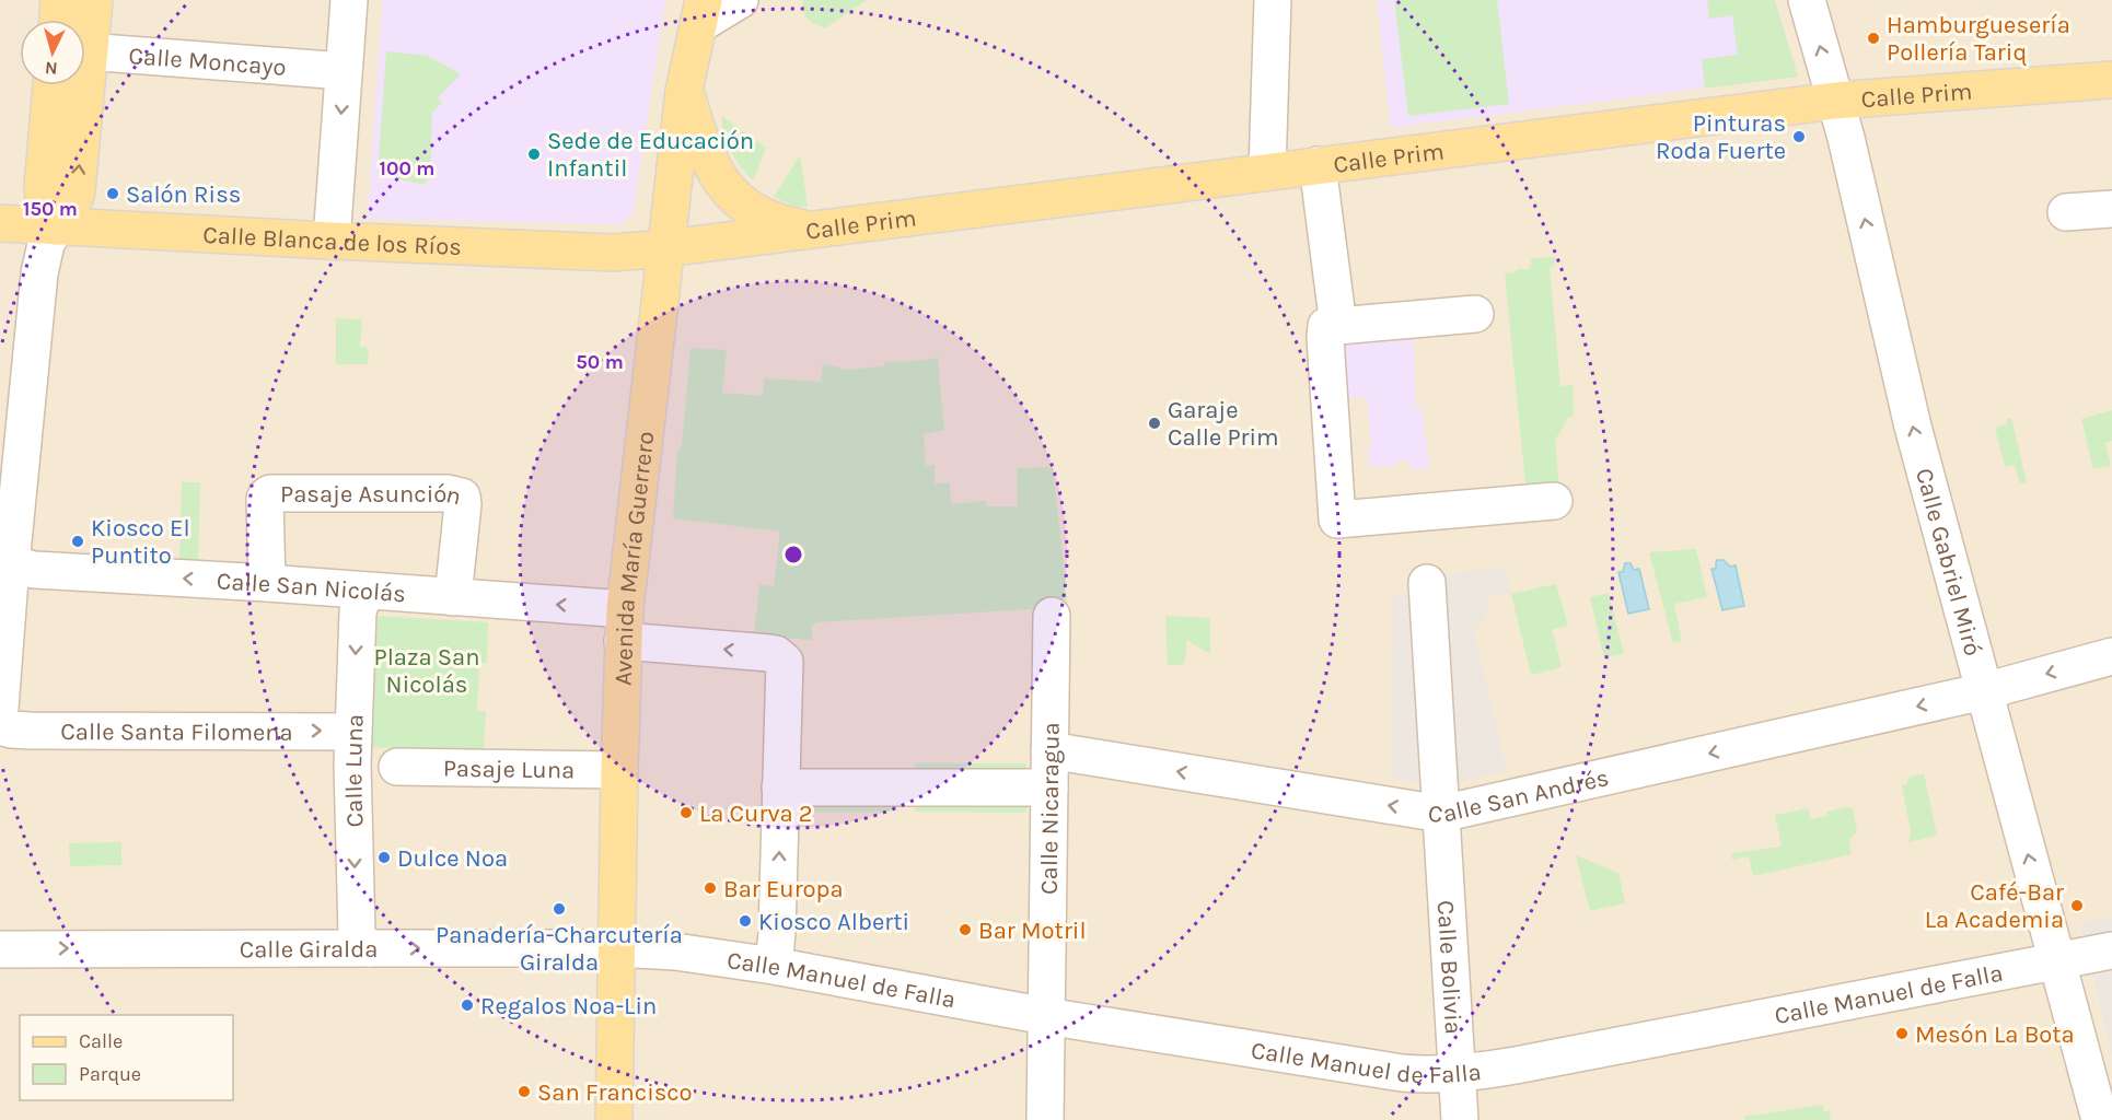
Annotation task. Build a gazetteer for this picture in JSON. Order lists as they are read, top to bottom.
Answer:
{
  "streets": {
    "main road": ["Calle Prim", "Calle Blanca de los Ríos", "Avenida María Guerrero"],
    "street": [
      "Calle Moncayo",
      "Pasaje Asunción",
      "Calle Gabriel Miró",
      "Calle San Nicolás",
      "Calle Santa Filomena",
      "Pasaje Luna",
      "Calle Luna",
      "Calle San Andrés",
      "Calle Nicaragua",
      "Calle Giralda",
      "Calle Bolivia",
      "Calle Manuel de Falla"
    ]
  },
  "crossings": [
    ["Calle Prim", "Calle Blanca de los Ríos"],
    ["Calle Prim", "Avenida María Guerrero"],
    ["Calle Prim", "Calle Gabriel Miró"],
    ["Calle Blanca de los Ríos", "Avenida María Guerrero"],
    ["Pasaje Asunción", "Calle San Nicolás"],
    ["Avenida María Guerrero", "Calle San Nicolás"],
    ["Avenida María Guerrero", "Pasaje Luna"],
    ["Avenida María Guerrero", "Calle Giralda"],
    ["Avenida María Guerrero", "Calle Manuel de Falla"],
    ["Calle Gabriel Miró", "Calle San Andrés"],
    ["Calle Gabriel Miró", "Calle Manuel de Falla"],
    ["Calle San Nicolás", "Calle Luna"],
    ["Calle Santa Filomena", "Calle Luna"],
    ["Calle Luna", "Calle Giralda"],
    ["Calle San Andrés", "Calle Nicaragua"],
    ["Calle San Andrés", "Calle Bolivia"],
    ["Calle Nicaragua", "Calle Manuel de Falla"],
    ["Calle Giralda", "Calle Manuel de Falla"],
    ["Calle Bolivia", "Calle Manuel de Falla"]
  ],
  "one_way": [
    "Calle Gabriel Miró",
    "Calle Santa Filomena",
    "Calle Luna",
    "Calle San Andrés",
    "Calle Giralda"
  ],
  "parks": ["Plaza San Nicolás"],
  "places": [
    "Hamburguesería Pollería Tariq",
    "Pinturas Roda Fuerte",
    "Sede de Educación Infantil",
    "Salón Riss",
    "Garaje Calle Prim",
    "Kiosco El Puntito",
    "La Curva 2",
    "Dulce Noa",
    "Bar Europa",
    "Café-Bar La Academia",
    "Panadería-Charcutería Giralda",
    "Kiosco Alberti",
    "Bar Motril",
    "Regalos Noa-Lin",
    "Mesón La Bota",
    "San Francisco"
  ],
  "legend": ["Calle", "Parque"],
  "north": "bottom",
  "rings": ["100 m", "150 m", "50 m"]
}
